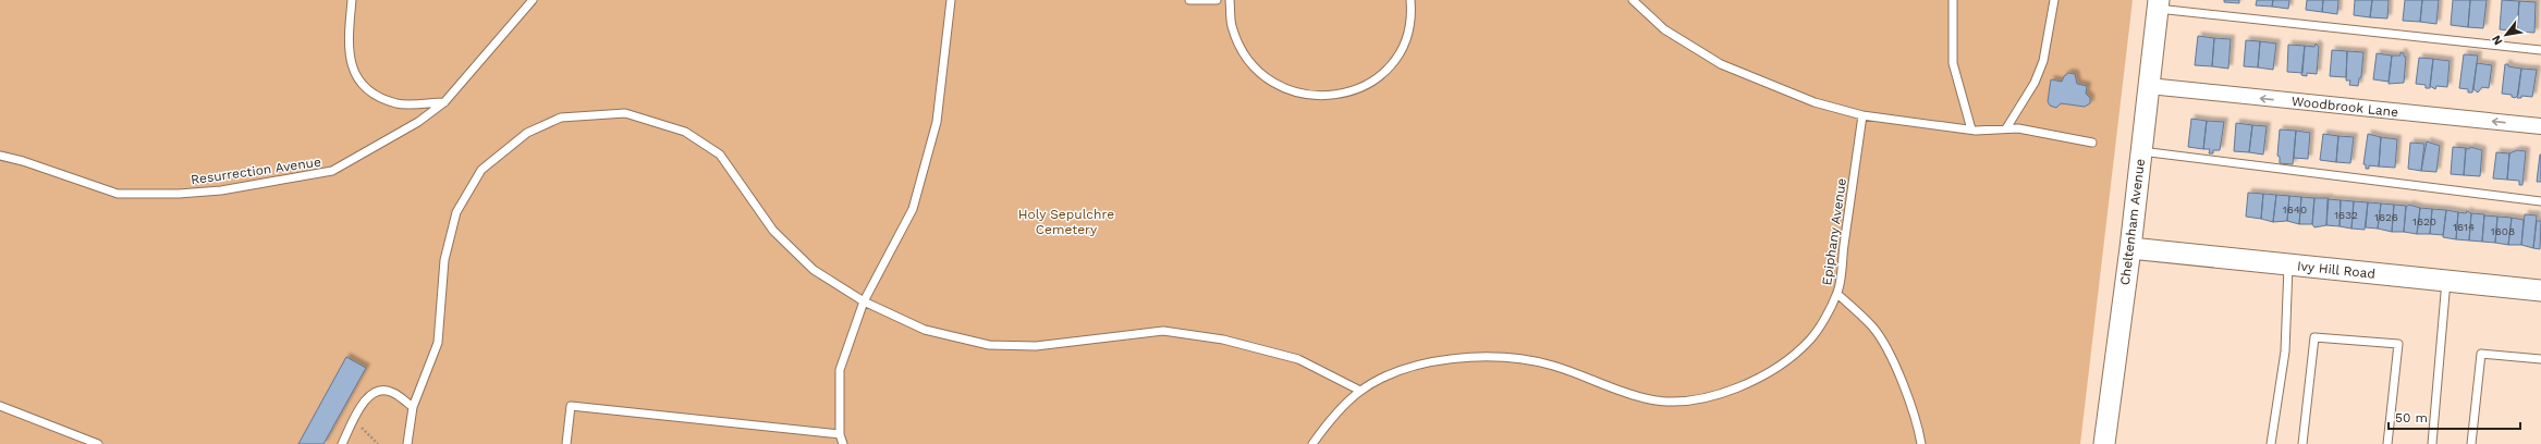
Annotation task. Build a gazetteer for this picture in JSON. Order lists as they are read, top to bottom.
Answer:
{
  "streets": {
    "main road": ["Cheltenham Avenue", "Ivy Hill Road"],
    "street": ["Woodbrook Lane"],
    "lane": ["Resurrection Avenue", "Epiphany Avenue"]
  },
  "crossings": [
    ["Woodbrook Lane", "Cheltenham Avenue"],
    ["Cheltenham Avenue", "Ivy Hill Road"]
  ],
  "one_way": ["Woodbrook Lane"],
  "parks": ["Holy Sepulchre Cemetery"],
  "house_numbers": [
    "1640",
    "1632",
    "1626",
    "1620",
    "1614",
    "1608"
  ],
  "scale_bar": "50 m",
  "north": "bottom left"
}
